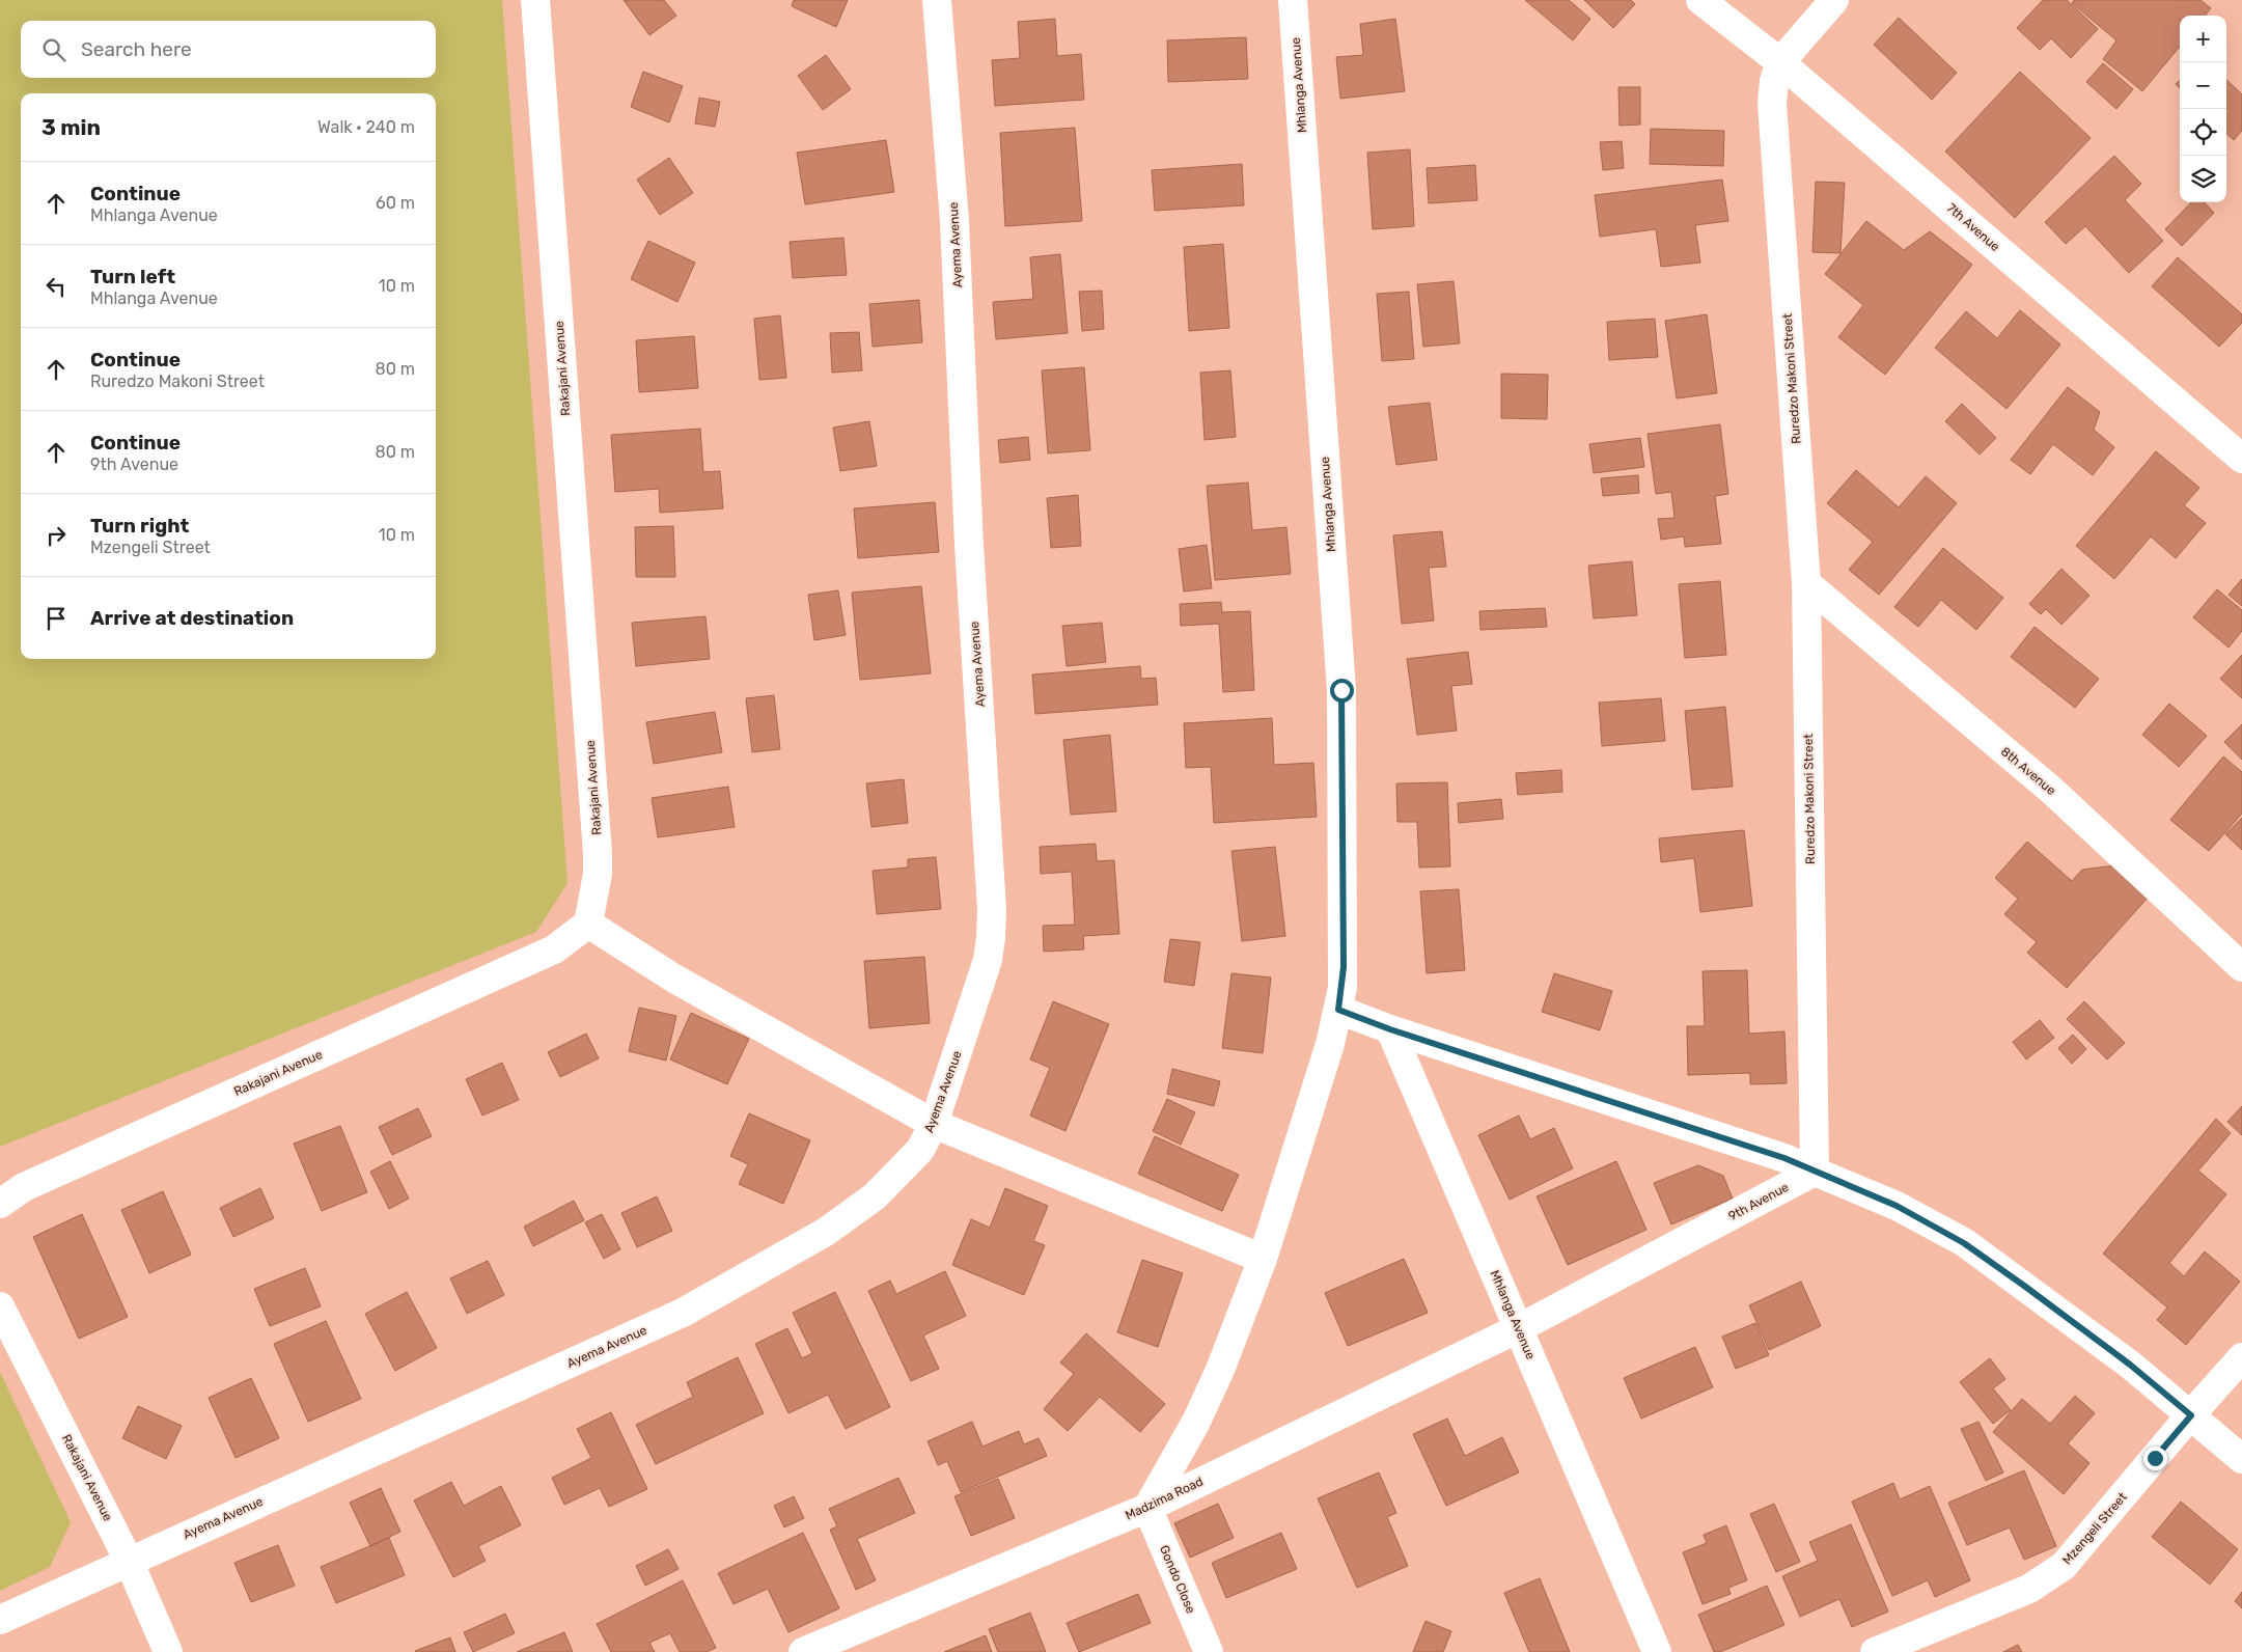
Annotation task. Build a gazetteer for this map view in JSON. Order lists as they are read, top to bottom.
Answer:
{
  "streets": {
    "street": [
      "Mhlanga Avenue",
      "7th Avenue",
      "Ayema Avenue",
      "Rakajani Avenue",
      "Ruredzo Makoni Street",
      "8th Avenue",
      "9th Avenue",
      "Madzima Road",
      "Mzengeli Street",
      "Gondo Close"
    ]
  },
  "crossings": [
    ["Mhlanga Avenue", "9th Avenue"],
    ["Mhlanga Avenue", "Madzima Road"],
    ["Mhlanga Avenue", "Gondo Close"],
    ["7th Avenue", "Ruredzo Makoni Street"],
    ["Ayema Avenue", "Rakajani Avenue"],
    ["Ruredzo Makoni Street", "8th Avenue"],
    ["Ruredzo Makoni Street", "9th Avenue"],
    ["9th Avenue", "Madzima Road"],
    ["Madzima Road", "Gondo Close"]
  ],
  "page": {
    "map_buttons": ["+", "−"],
    "search": "Search here",
    "heading": ["3 min", "Walk · 240 m"],
    "list": [
      ["Continue", "Mhlanga Avenue", "60 m"],
      ["Turn left", "Mhlanga Avenue", "10 m"],
      ["Continue", "Ruredzo Makoni Street", "80 m"],
      ["Continue", "9th Avenue", "80 m"],
      ["Turn right", "Mzengeli Street", "10 m"],
      "Arrive at destination"
    ]
  }
}
